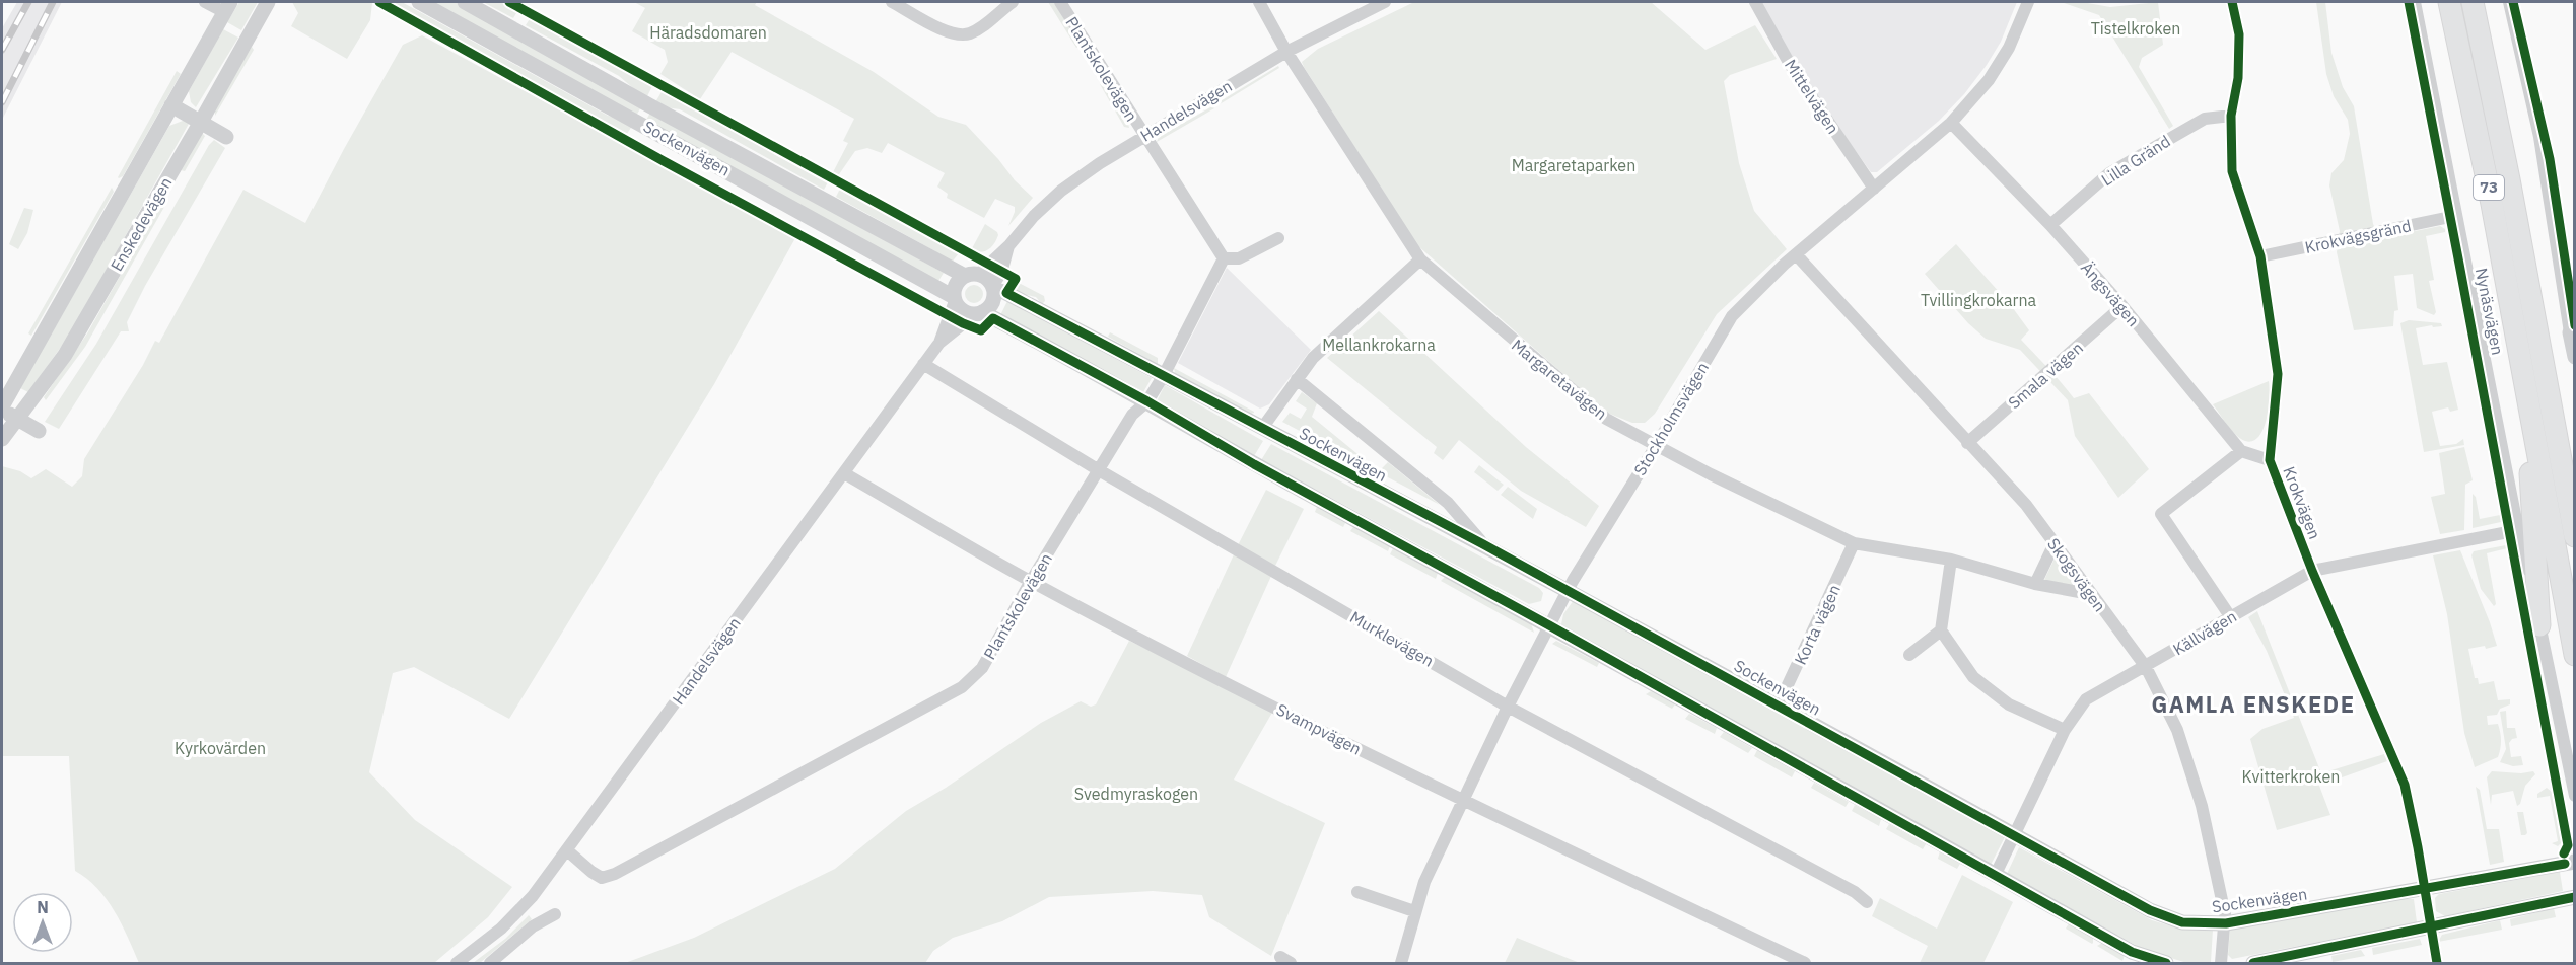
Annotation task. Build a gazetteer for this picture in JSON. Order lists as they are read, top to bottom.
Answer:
{
  "streets": {
    "highway": ["73", "Nynäsvägen"],
    "street": [
      "Plantskolevägen",
      "Mittelvägen",
      "Handelsvägen",
      "Sockenvägen",
      "Lilla Gränd",
      "Enskedevägen",
      "Krokvägsgränd",
      "Ängsvägen",
      "Smala vägen",
      "Margaretavägen",
      "Stockholmsvägen",
      "Krokvägen",
      "Skogsvägen",
      "Korta vägen",
      "Källvägen",
      "Murklevägen",
      "Svampvägen"
    ]
  },
  "crossings": [
    ["Plantskolevägen", "Handelsvägen"],
    ["Plantskolevägen", "Sockenvägen"],
    ["Plantskolevägen", "Murklevägen"],
    ["Plantskolevägen", "Svampvägen"],
    ["Mittelvägen", "Stockholmsvägen"],
    ["Handelsvägen", "Sockenvägen"],
    ["Handelsvägen", "Margaretavägen"],
    ["Handelsvägen", "Murklevägen"],
    ["Handelsvägen", "Svampvägen"],
    ["Sockenvägen", "Stockholmsvägen"],
    ["Sockenvägen", "Krokvägen"],
    ["Sockenvägen", "Skogsvägen"],
    ["Sockenvägen", "Korta vägen"],
    ["Sockenvägen", "Källvägen"],
    ["Lilla Gränd", "Ängsvägen"],
    ["Lilla Gränd", "Krokvägen"],
    ["Krokvägsgränd", "Nynäsvägen"],
    ["Krokvägsgränd", "Krokvägen"],
    ["Ängsvägen", "Smala vägen"],
    ["Ängsvägen", "Stockholmsvägen"],
    ["Nynäsvägen", "Källvägen"],
    ["Smala vägen", "Skogsvägen"],
    ["Margaretavägen", "Stockholmsvägen"],
    ["Margaretavägen", "Skogsvägen"],
    ["Margaretavägen", "Korta vägen"],
    ["Stockholmsvägen", "Skogsvägen"],
    ["Stockholmsvägen", "Murklevägen"],
    ["Stockholmsvägen", "Svampvägen"],
    ["Krokvägen", "Källvägen"],
    ["Skogsvägen", "Källvägen"]
  ],
  "districts": ["GAMLA ENSKEDE"],
  "parks": [
    "Tistelkroken",
    "Häradsdomaren",
    "Margaretaparken",
    "Tvillingkrokarna",
    "Mellankrokarna",
    "Kyrkovärden",
    "Kvitterkroken",
    "Svedmyraskogen"
  ],
  "north": "top"
}
